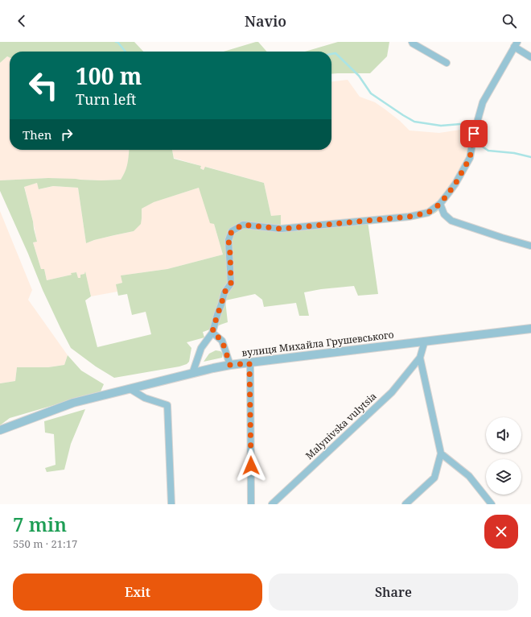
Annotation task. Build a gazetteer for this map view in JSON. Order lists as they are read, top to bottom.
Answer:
{
  "streets": {
    "street": ["вулиця Михайла Грушевського", "Malynivska vulytsia"]
  },
  "page": {
    "header": "Navio",
    "turn": ["100 m", "Turn left"],
    "then": "Then",
    "heading": ["7 min", "550 m · 21:17"],
    "buttons": ["Exit", "Share"]
  }
}
